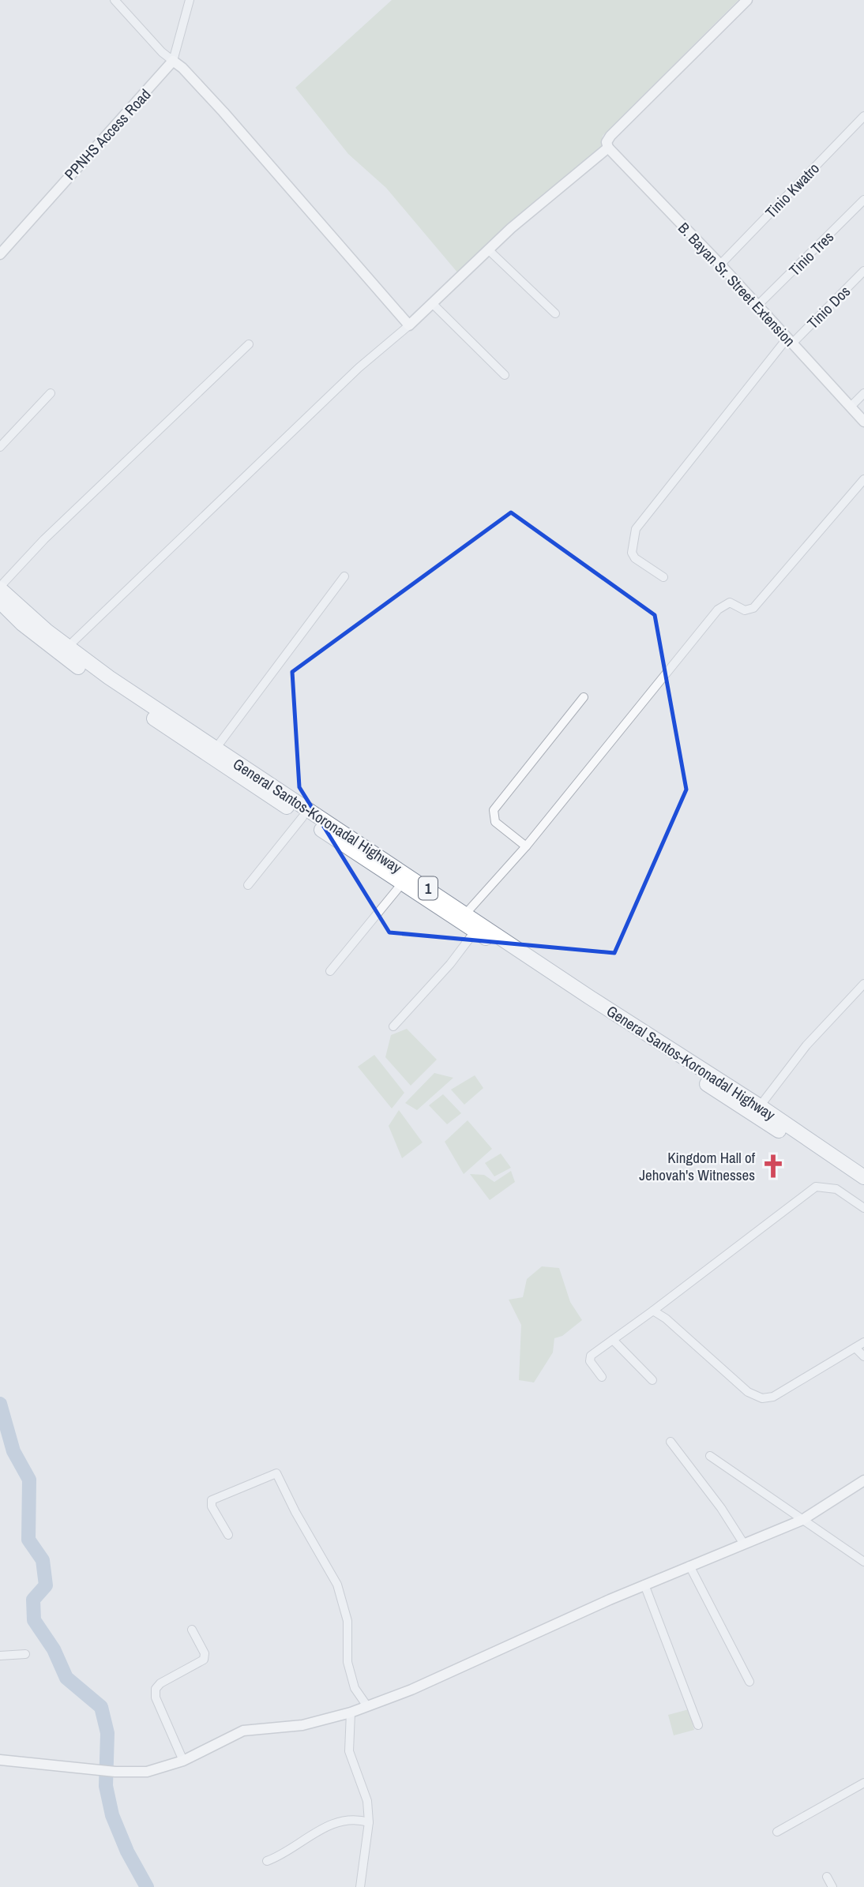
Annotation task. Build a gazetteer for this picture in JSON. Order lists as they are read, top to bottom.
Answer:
{
  "streets": {
    "highway": ["General Santos-Koronadal Highway", "1"],
    "street": [
      "PPNHS Access Road",
      "Tinio Kwatro",
      "Tinio Tres",
      "B. Bayan Sr. Street Extension",
      "Tinio Dos"
    ]
  },
  "crossings": [
    ["Tinio Kwatro", "B. Bayan Sr. Street Extension"],
    ["Tinio Tres", "B. Bayan Sr. Street Extension"],
    ["B. Bayan Sr. Street Extension", "Tinio Dos"]
  ],
  "places": {
    "church": ["Kingdom Hall of Jehovah's Witnesses"]
  }
}
